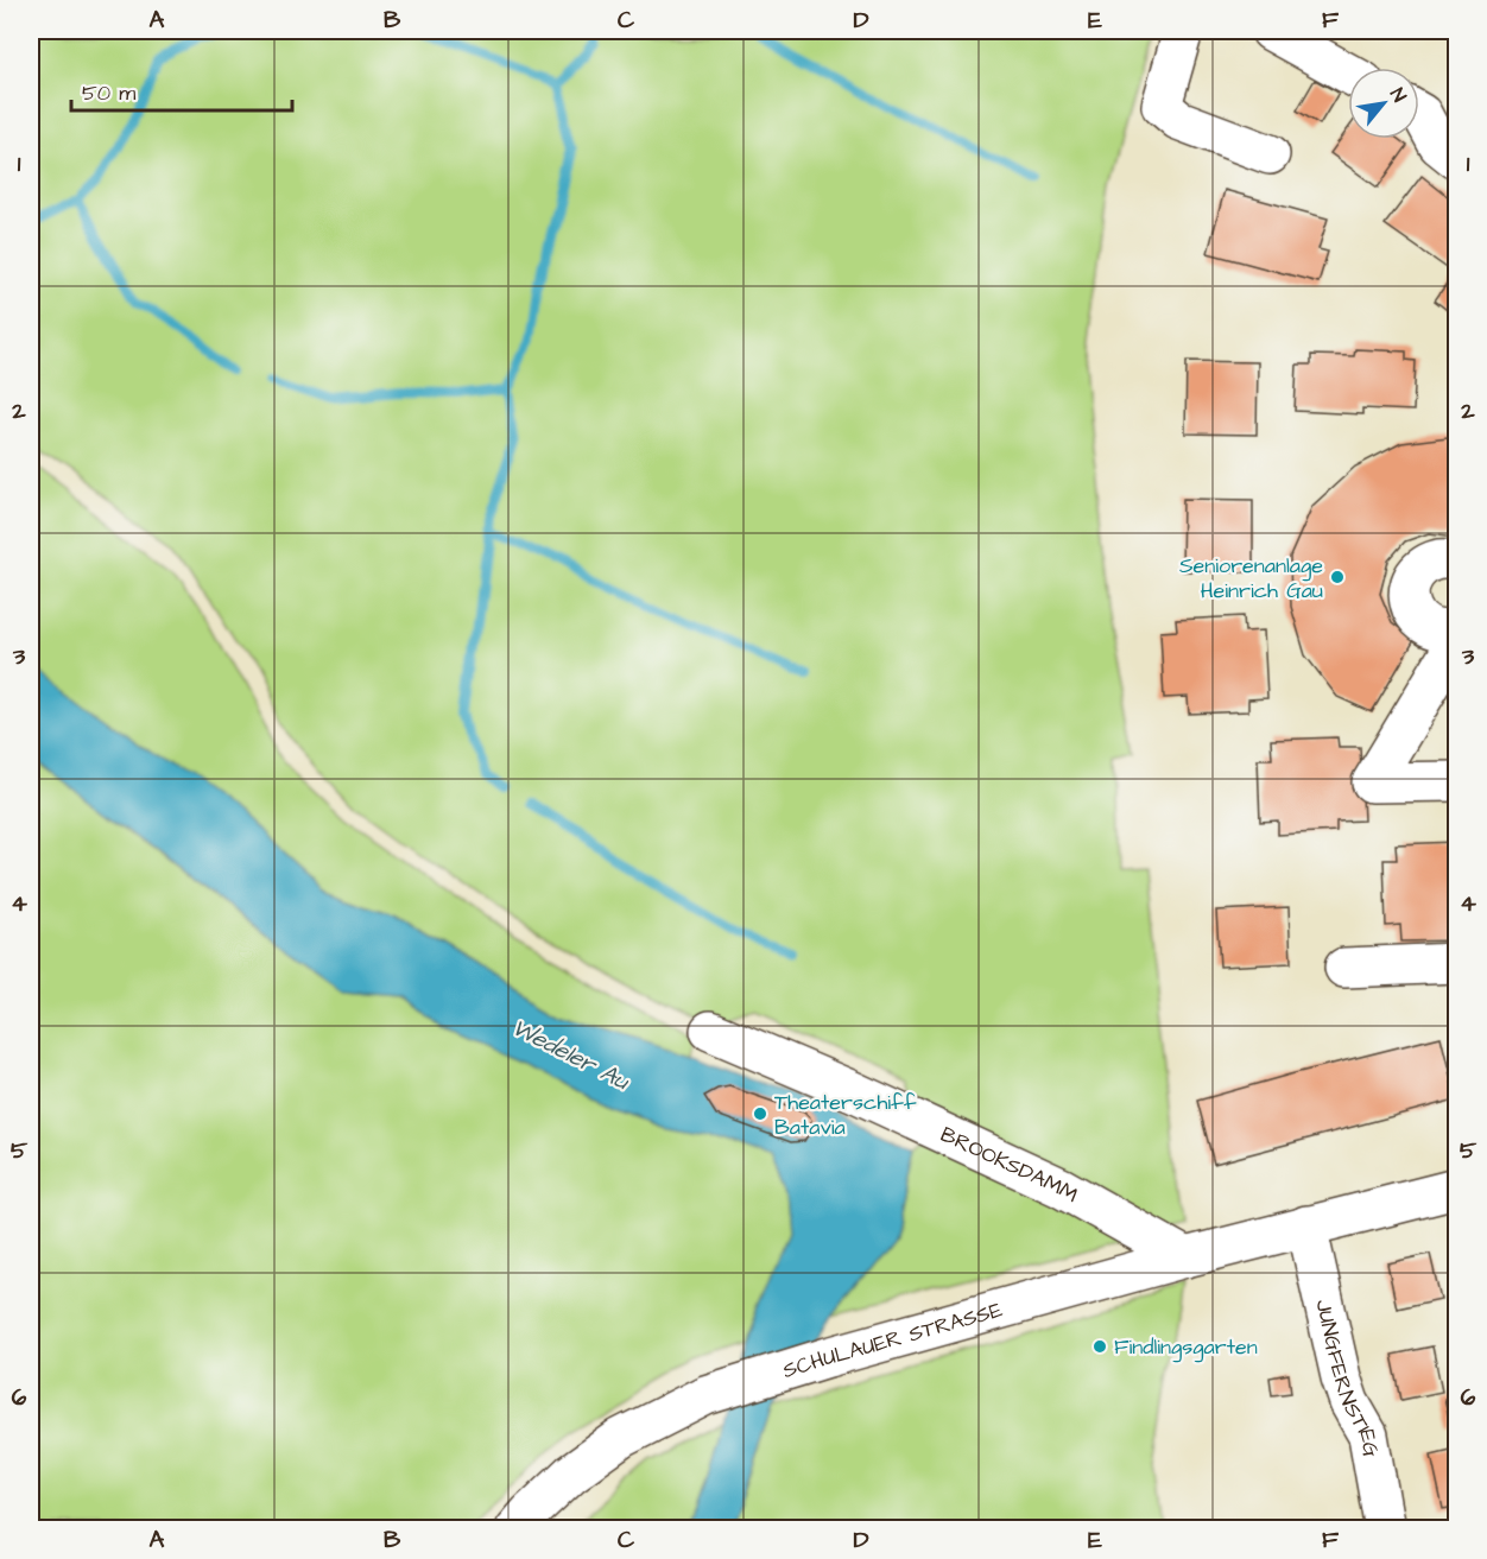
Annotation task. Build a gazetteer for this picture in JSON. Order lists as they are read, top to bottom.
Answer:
{
  "streets": {
    "street": ["BROOKSDAMM", "SCHULAUER STRASSE", "JUNGFERNSTIEG"]
  },
  "crossings": [
    ["BROOKSDAMM", "SCHULAUER STRASSE"],
    ["SCHULAUER STRASSE", "JUNGFERNSTIEG"]
  ],
  "water": ["Wedeler Au"],
  "places": ["Seniorenanlage Heinrich Gau", "Theaterschiff Batavia", "Findlingsgarten"],
  "scale_bar": "50 m",
  "north": "top right",
  "grid": {
    "columns": [
      "A",
      "B",
      "C",
      "D",
      "E",
      "F"
    ],
    "rows": [
      "1",
      "2",
      "3",
      "4",
      "5",
      "6"
    ]
  }
}
